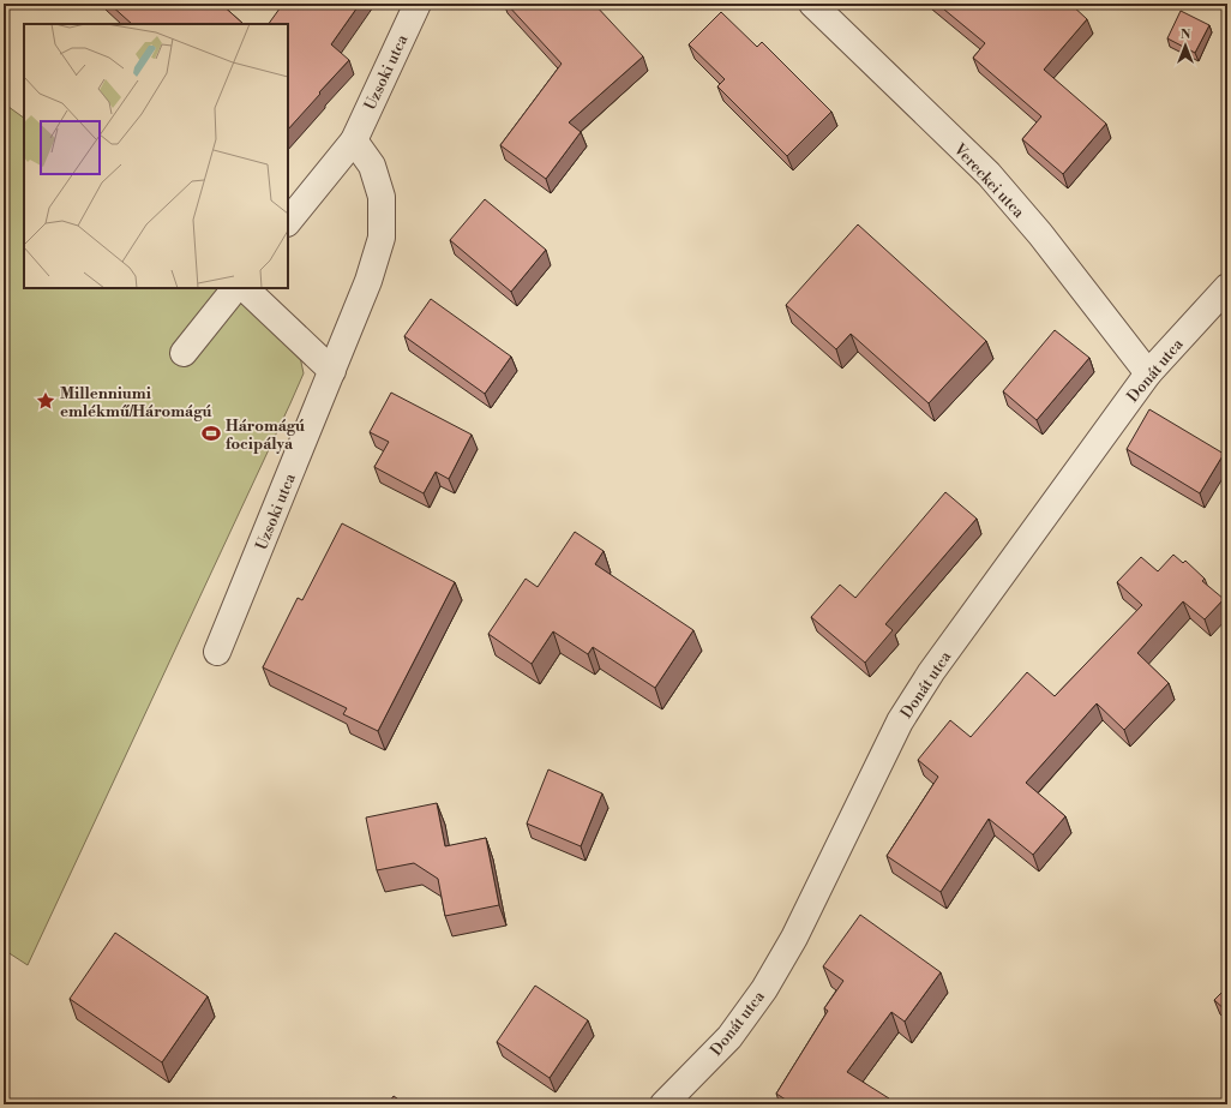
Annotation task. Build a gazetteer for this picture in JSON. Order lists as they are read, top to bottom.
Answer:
{
  "streets": {
    "street": ["Uzsoki utca", "Vereckei utca", "Donát utca"]
  },
  "crossings": [
    ["Vereckei utca", "Donát utca"]
  ],
  "places": {
    "place": ["Millenniumi emlékmű/Háromágú"],
    "sports": ["Háromágú focipálya"]
  },
  "north": "top"
}
